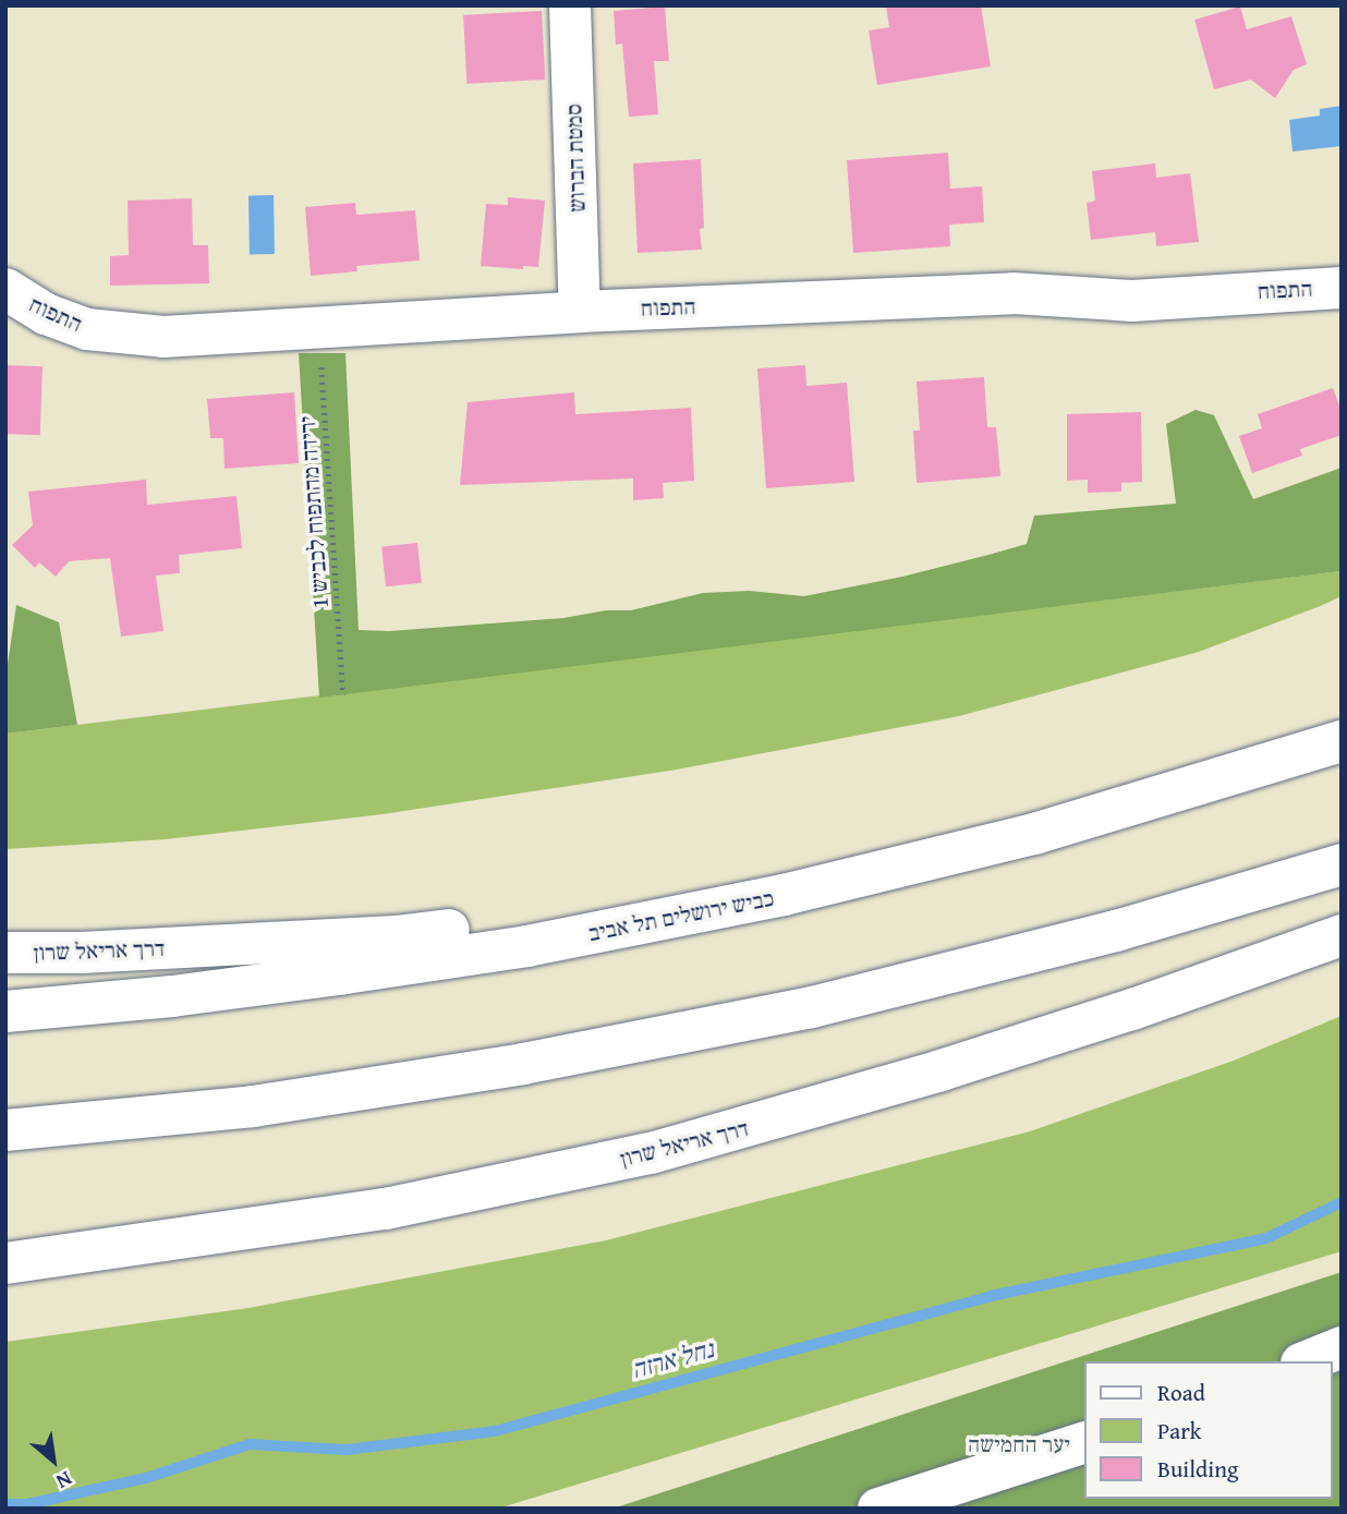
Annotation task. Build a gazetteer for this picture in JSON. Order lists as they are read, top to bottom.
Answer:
{
  "streets": {
    "main road": [
      "סמטת הברוש",
      "התפוח",
      "כביש ירושלים תל אביב",
      "דרך אריאל שרון"
    ],
    "path": ["ירידה מהתפוח לכביש 1"]
  },
  "crossings": [
    ["סמטת הברוש", "התפוח"],
    ["התפוח", "ירידה מהתפוח לכביש 1"],
    ["כביש ירושלים תל אביב", "דרך אריאל שרון"]
  ],
  "water": ["נחל ארזה"],
  "parks": ["יער החמישה"],
  "legend": ["Road", "Park", "Building"],
  "north": "bottom right"
}
